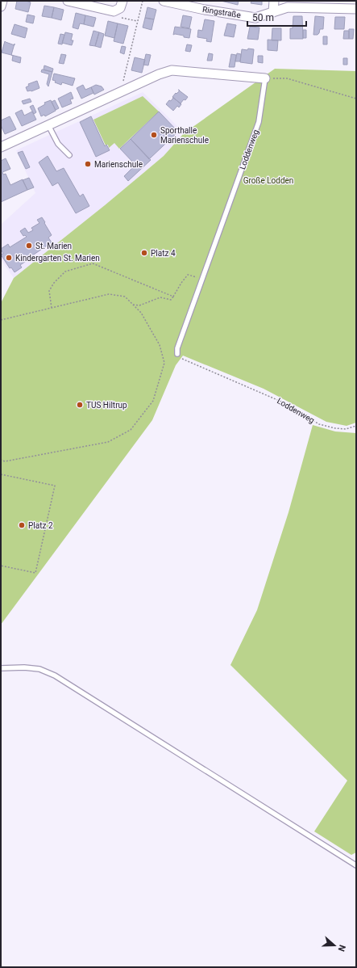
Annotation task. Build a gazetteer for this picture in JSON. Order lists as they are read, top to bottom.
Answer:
{
  "streets": {
    "street": ["Ringstraße"],
    "lane": ["Loddenweg"]
  },
  "parks": ["Große Lodden"],
  "places": [
    "Sporthalle Marienschule",
    "Marienschule",
    "St. Marien",
    "Platz 4",
    "Kindergarten St. Marien",
    "TUS Hiltrup",
    "Platz 2"
  ],
  "scale_bar": "50 m",
  "north": "right"
}
